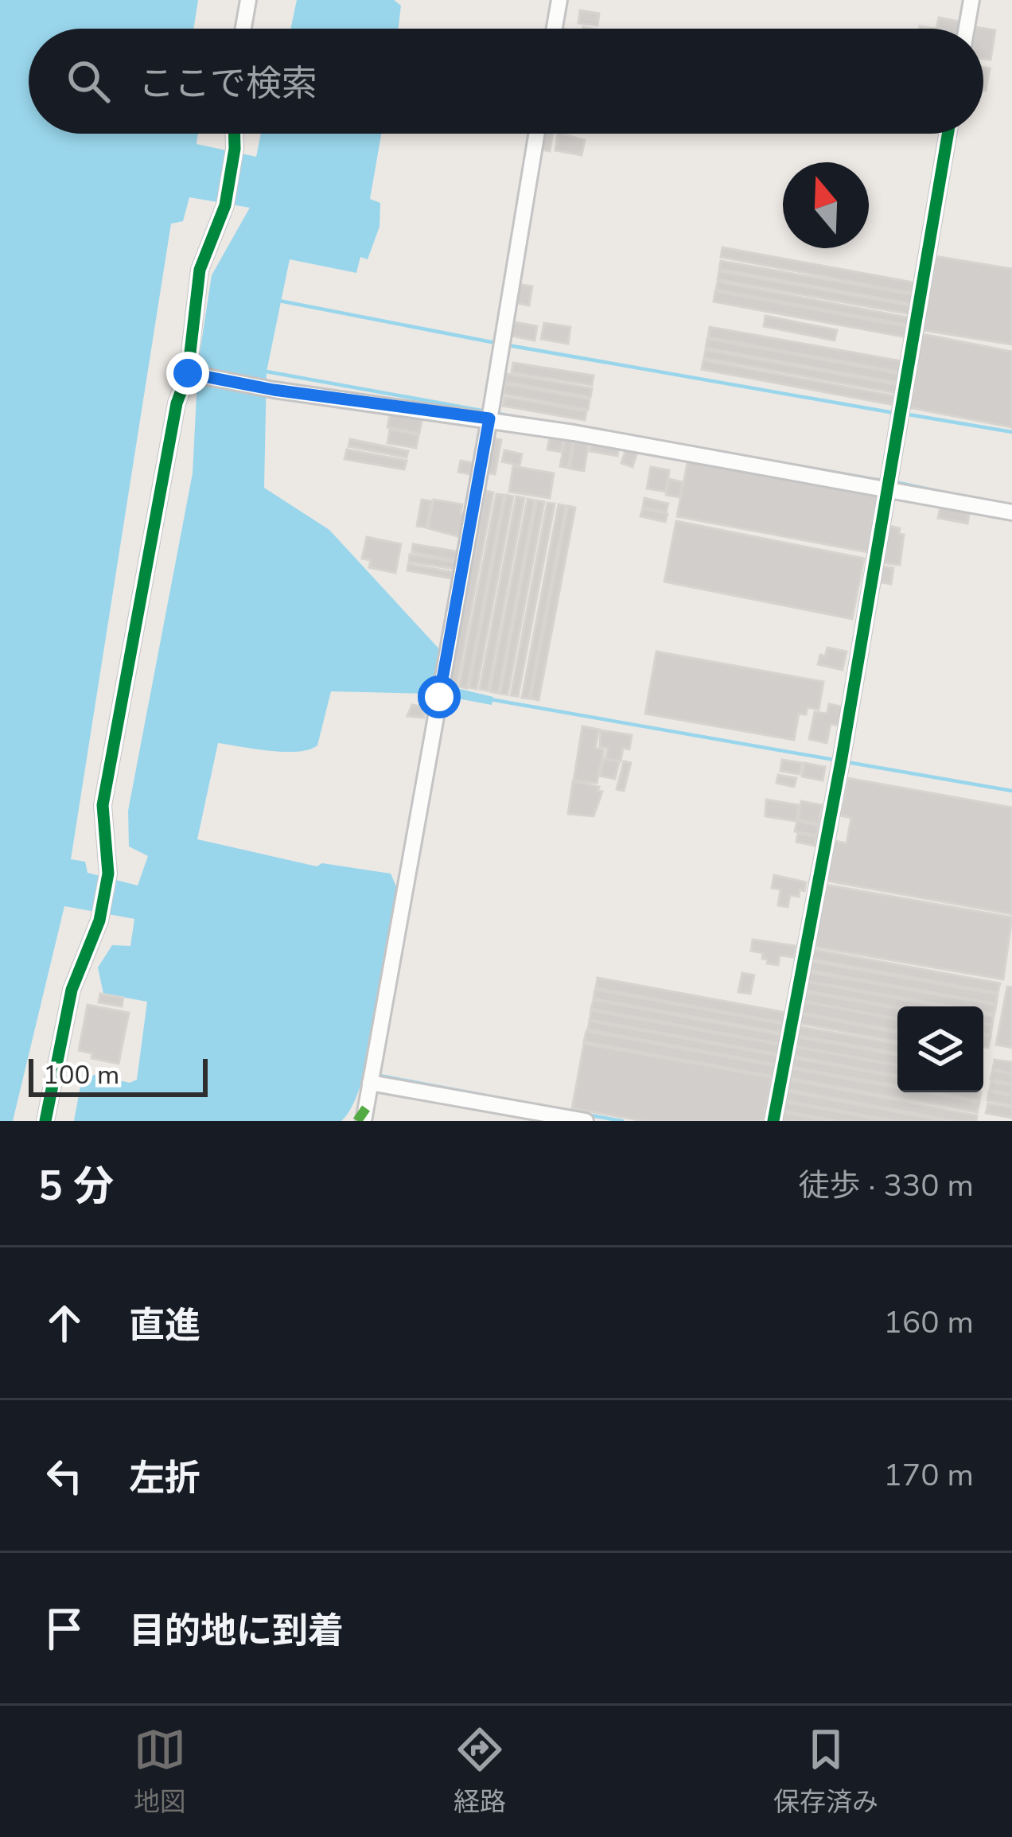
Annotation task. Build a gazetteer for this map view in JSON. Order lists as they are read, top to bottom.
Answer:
{
  "scale_bar": "100 m",
  "north": "top",
  "page": {
    "search": "ここで検索",
    "scale": "100 m",
    "heading": ["5 分", "徒歩 · 330 m"],
    "list": [
      ["直進", "160 m"],
      ["左折", "170 m"],
      "目的地に到着"
    ],
    "nav": ["地図", "経路", "保存済み"]
  }
}
